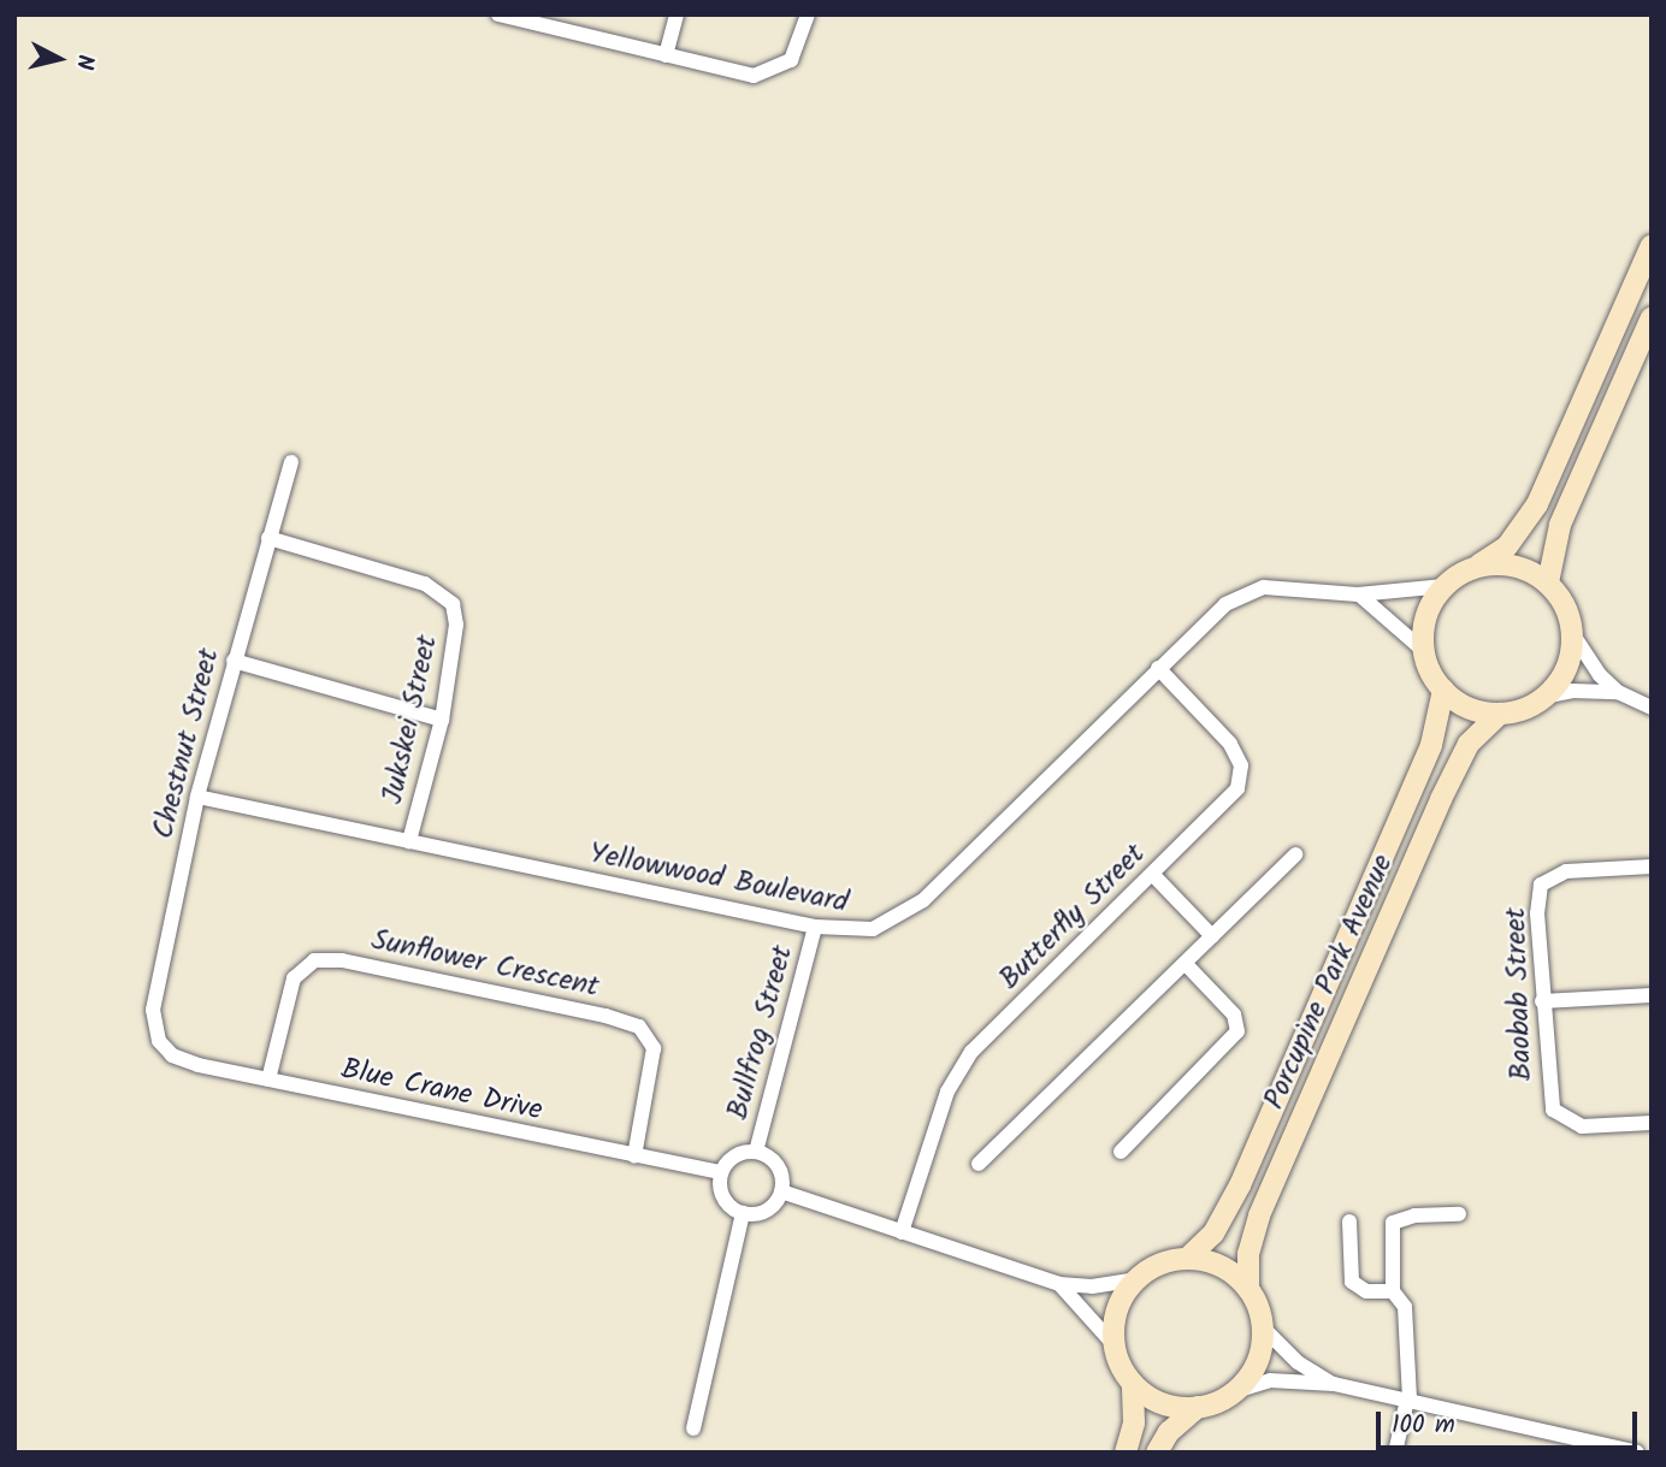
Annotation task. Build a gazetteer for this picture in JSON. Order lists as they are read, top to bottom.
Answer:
{
  "streets": {
    "street": [
      "Jukskei Street",
      "Chestnut Street",
      "Yellowwood Boulevard",
      "Butterfly Street",
      "Sunflower Crescent",
      "Porcupine Park Avenue",
      "Baobab Street",
      "Bullfrog Street",
      "Blue Crane Drive"
    ]
  },
  "crossings": [
    ["Jukskei Street", "Chestnut Street"],
    ["Jukskei Street", "Yellowwood Boulevard"],
    ["Chestnut Street", "Yellowwood Boulevard"],
    ["Chestnut Street", "Blue Crane Drive"],
    ["Yellowwood Boulevard", "Butterfly Street"],
    ["Yellowwood Boulevard", "Porcupine Park Avenue"],
    ["Yellowwood Boulevard", "Bullfrog Street"],
    ["Sunflower Crescent", "Blue Crane Drive"],
    ["Bullfrog Street", "Blue Crane Drive"]
  ],
  "scale_bar": "100 m",
  "north": "right"
}
